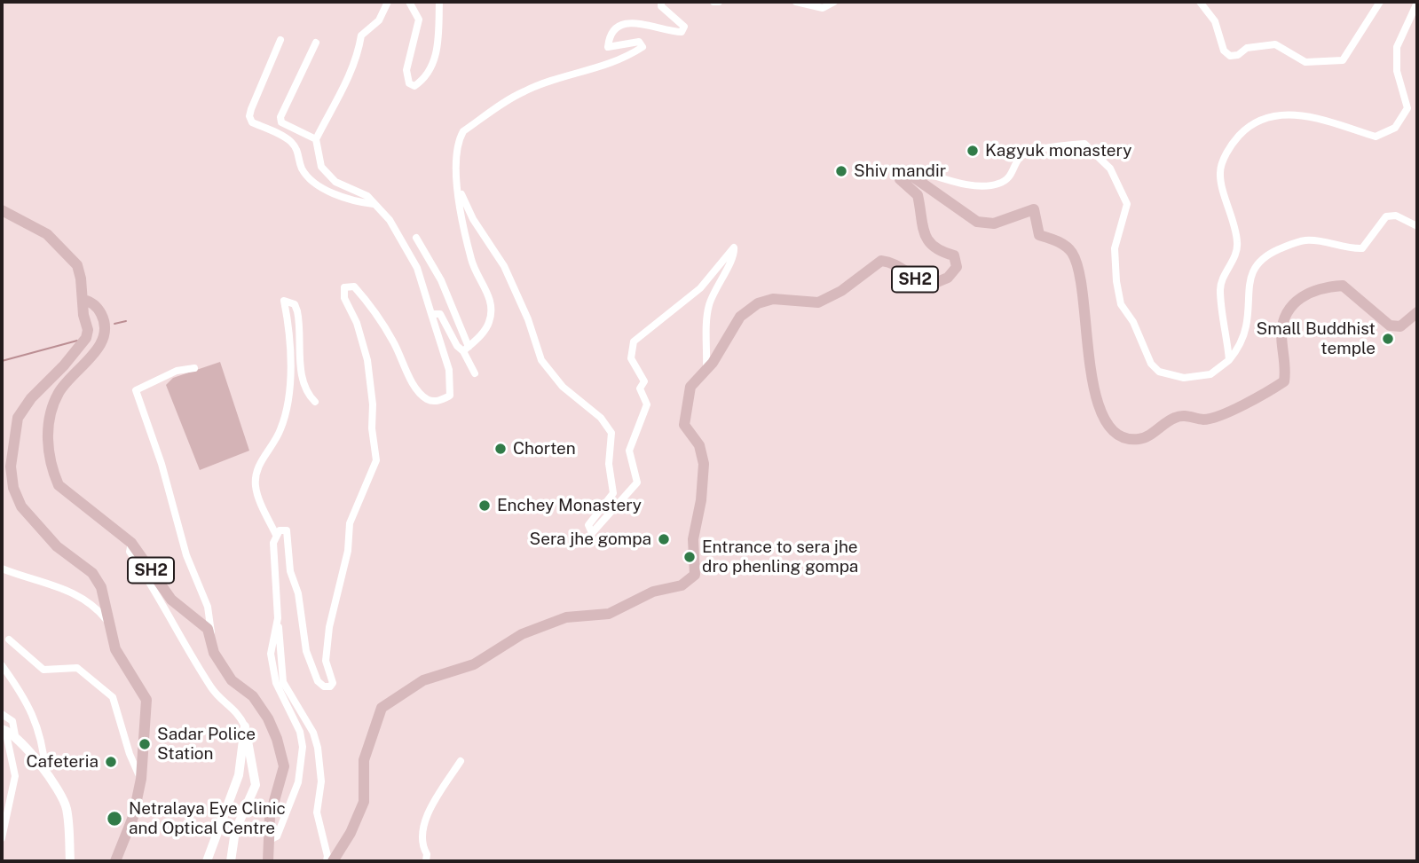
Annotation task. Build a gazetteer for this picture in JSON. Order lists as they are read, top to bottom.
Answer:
{
  "streets": {
    "main road": ["SH2"]
  },
  "places": [
    "Kagyuk monastery",
    "Shiv mandir",
    "Small Buddhist temple",
    "Chorten",
    "Enchey Monastery",
    "Sera jhe gompa",
    "Entrance to sera jhe dro phenling gompa",
    "Sadar Police Station",
    "Cafeteria",
    "Netralaya Eye Clinic and Optical Centre"
  ]
}
